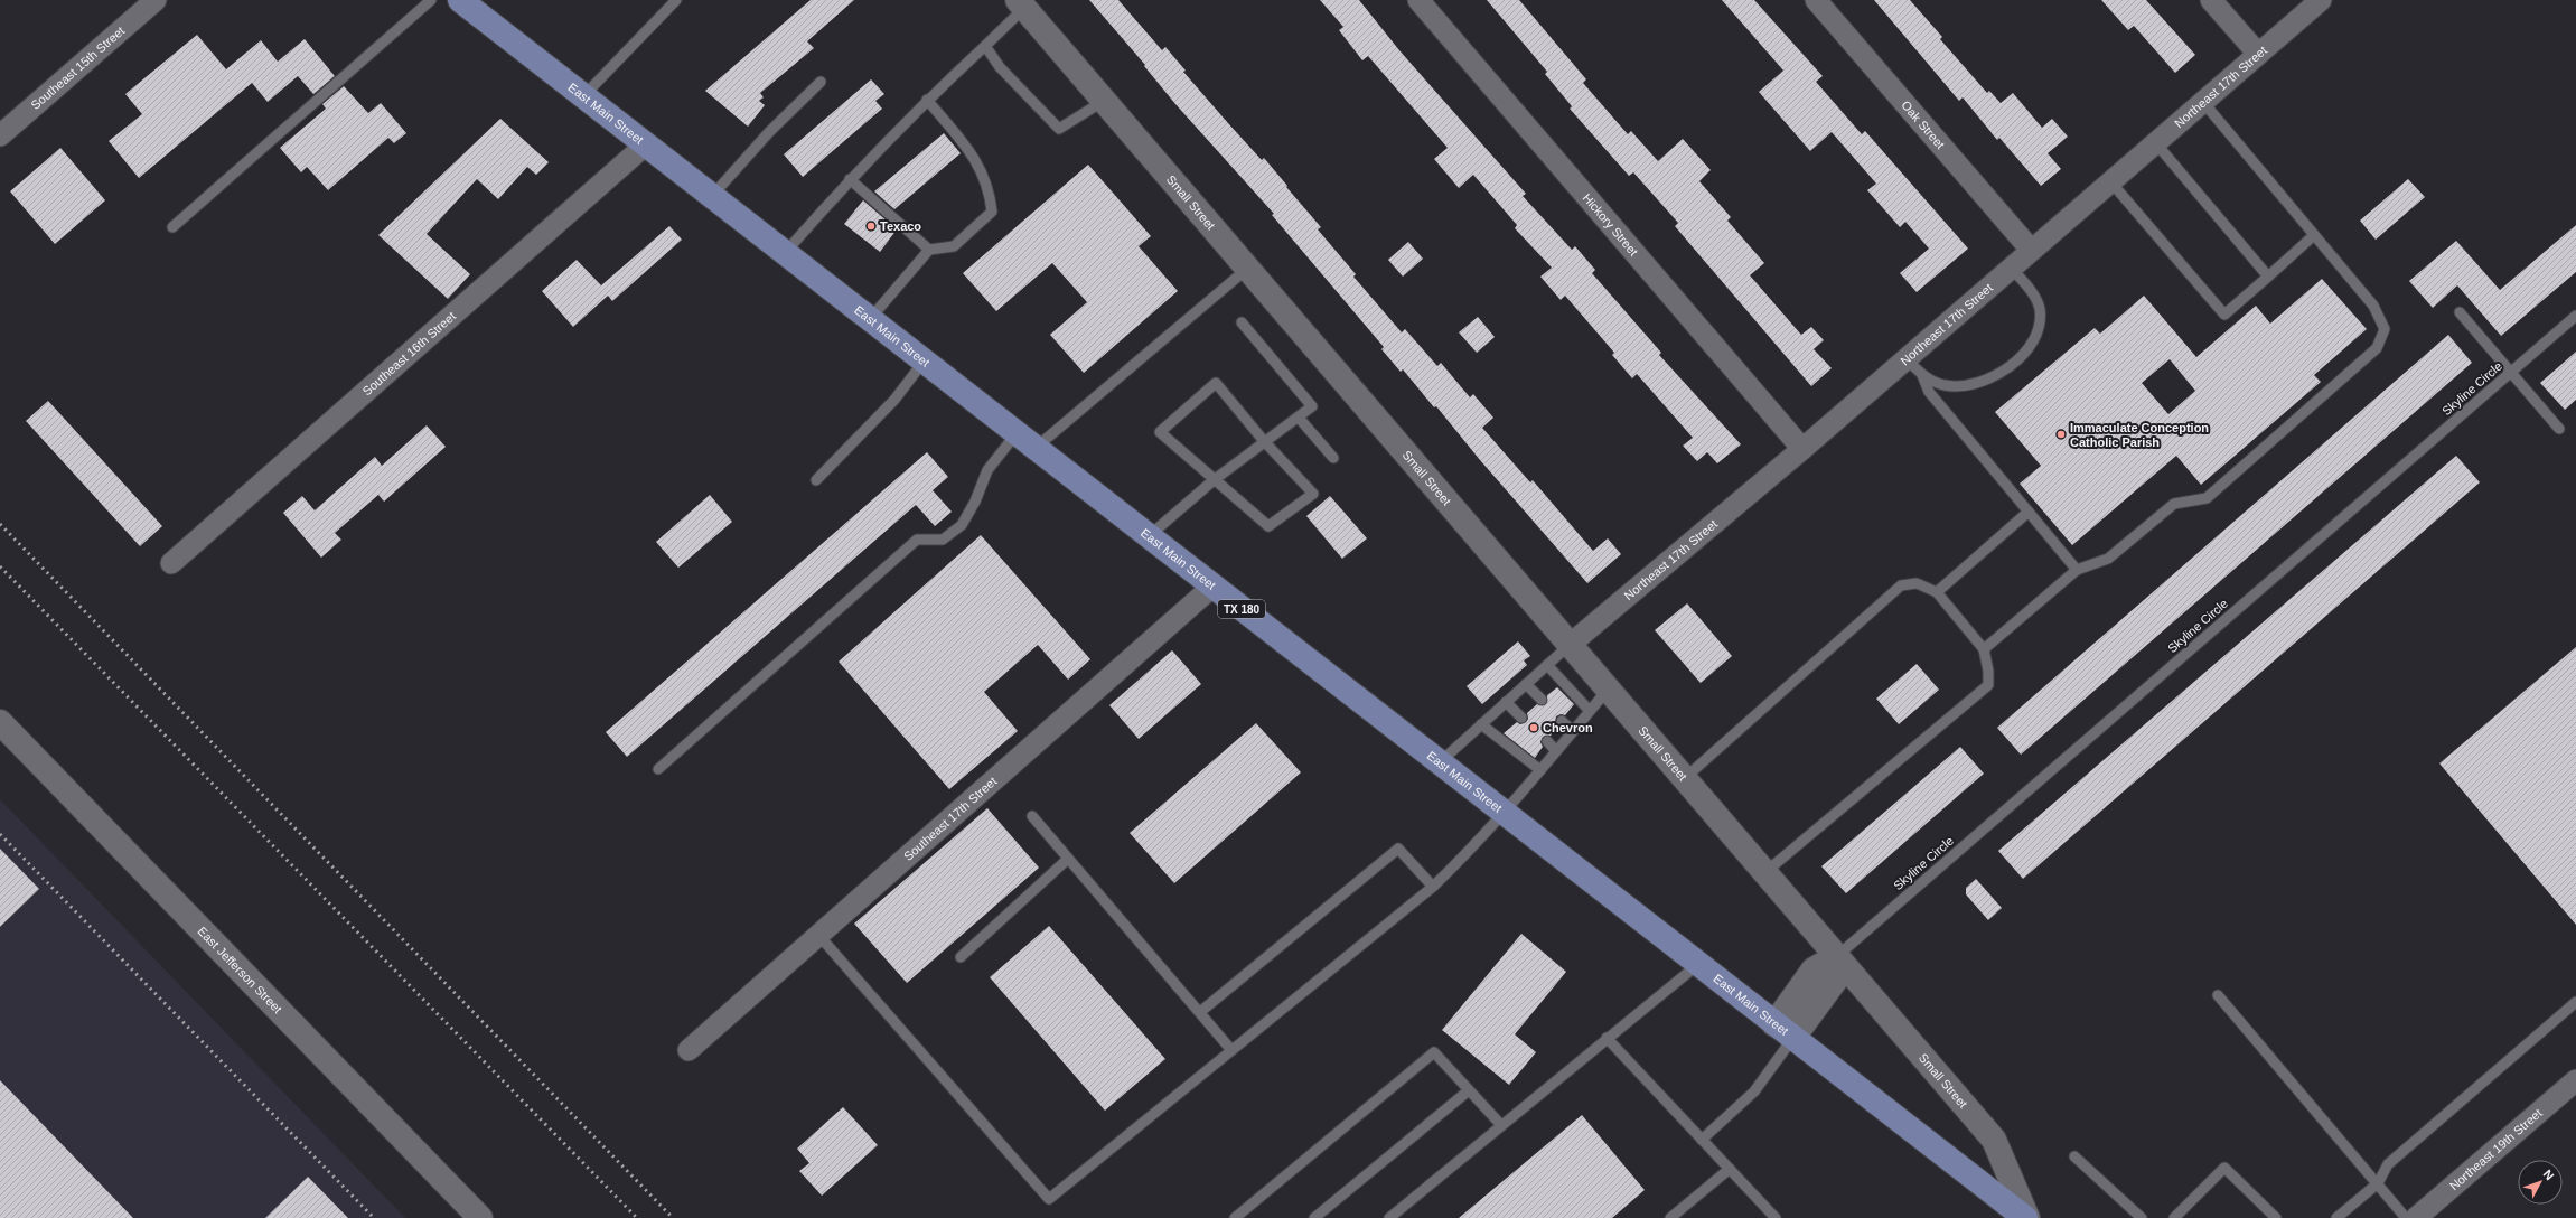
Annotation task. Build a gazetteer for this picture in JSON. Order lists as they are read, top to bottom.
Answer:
{
  "streets": {
    "main road": ["East Main Street", "TX 180"],
    "street": [
      "Southeast 15th Street",
      "Northeast 17th Street",
      "Oak Street",
      "Small Street",
      "Hickory Street",
      "Southeast 16th Street",
      "Southeast 17th Street",
      "East Jefferson Street",
      "Northeast 19th Street"
    ],
    "lane": ["Skyline Circle"]
  },
  "crossings": [
    ["Northeast 17th Street", "Oak Street"],
    ["Northeast 17th Street", "Small Street"],
    ["Northeast 17th Street", "Hickory Street"],
    ["East Main Street", "Small Street"],
    ["East Main Street", "Southeast 16th Street"],
    ["East Main Street", "Southeast 17th Street"],
    ["Small Street", "Skyline Circle"]
  ],
  "places": ["Texaco", "Immaculate Conception Catholic Parish", "Chevron"],
  "north": "top right"
}
